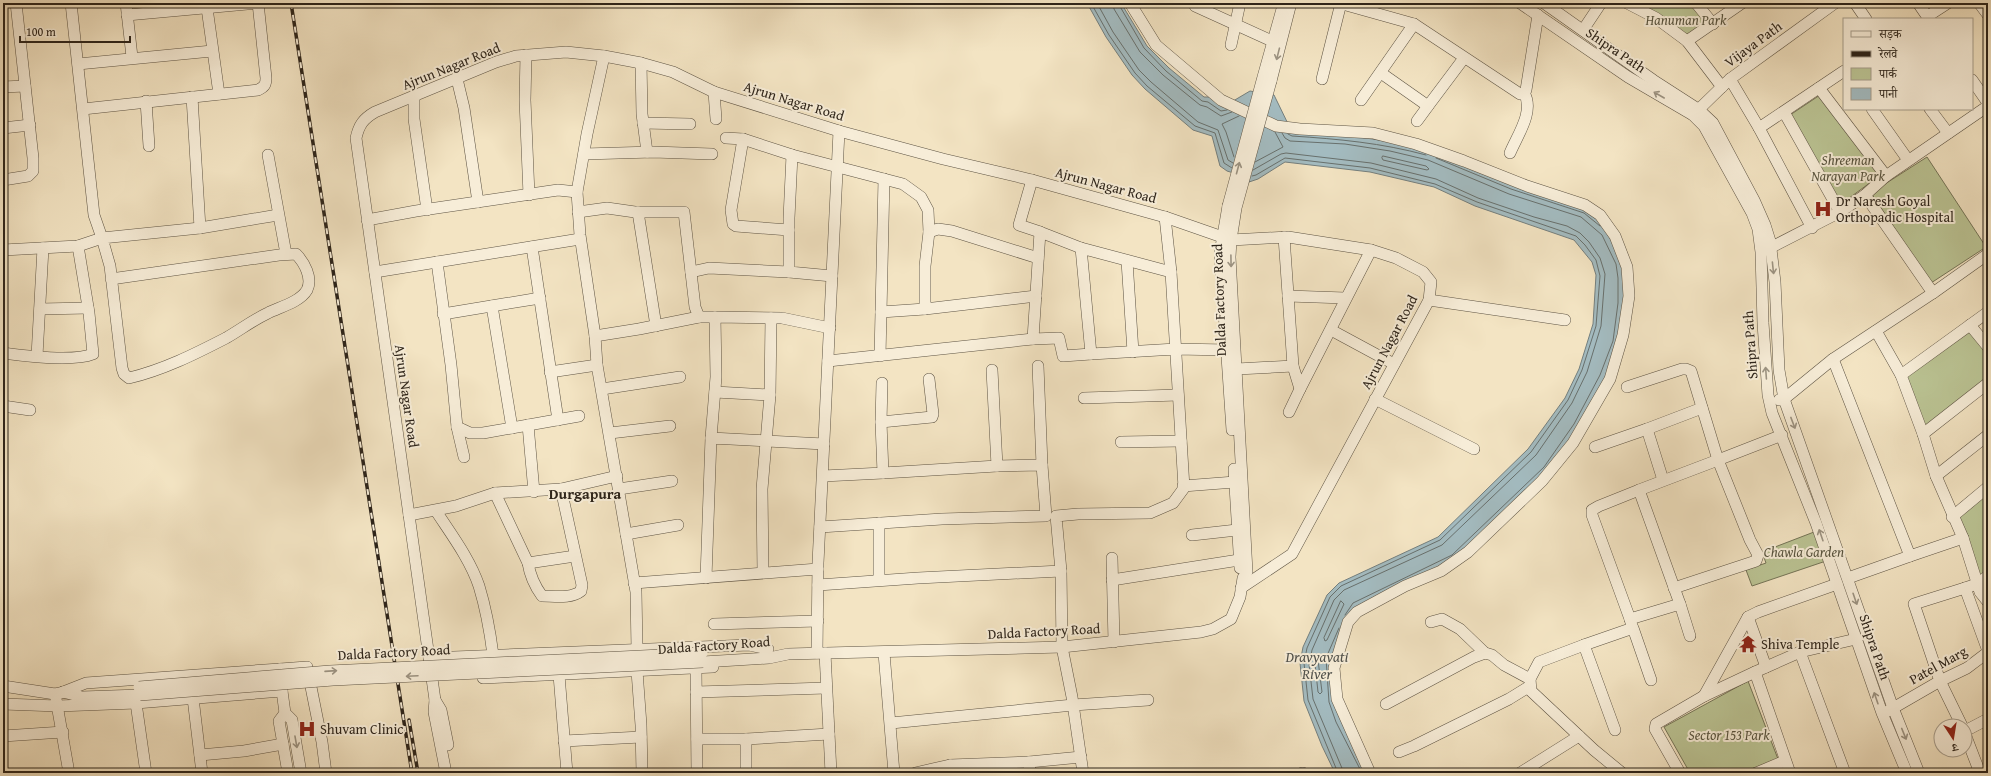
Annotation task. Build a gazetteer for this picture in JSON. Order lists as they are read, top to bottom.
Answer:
{
  "streets": {
    "street": [
      "Vijaya Path",
      "Shipra Path",
      "Ajrun Nagar Road",
      "Dalda Factory Road",
      "Patel Marg"
    ]
  },
  "crossings": [
    ["Vijaya Path", "Shipra Path"],
    ["Shipra Path", "Patel Marg"],
    ["Ajrun Nagar Road", "Dalda Factory Road"]
  ],
  "districts": ["Durgapura"],
  "water": ["Dravyavati River"],
  "parks": [
    "Hanuman Park",
    "Shreeman Narayan Park",
    "Chawla Garden",
    "Sector 153 Park"
  ],
  "places": {
    "hospital": ["Dr Naresh Goyal Orthopadic Hospital", "Shuvam Clinic"],
    "temple": ["Shiva Temple"]
  },
  "legend": [
    "सड़क",
    "रेलवे",
    "पार्क",
    "पानी"
  ],
  "scale_bar": "100 m",
  "north": "bottom"
}
